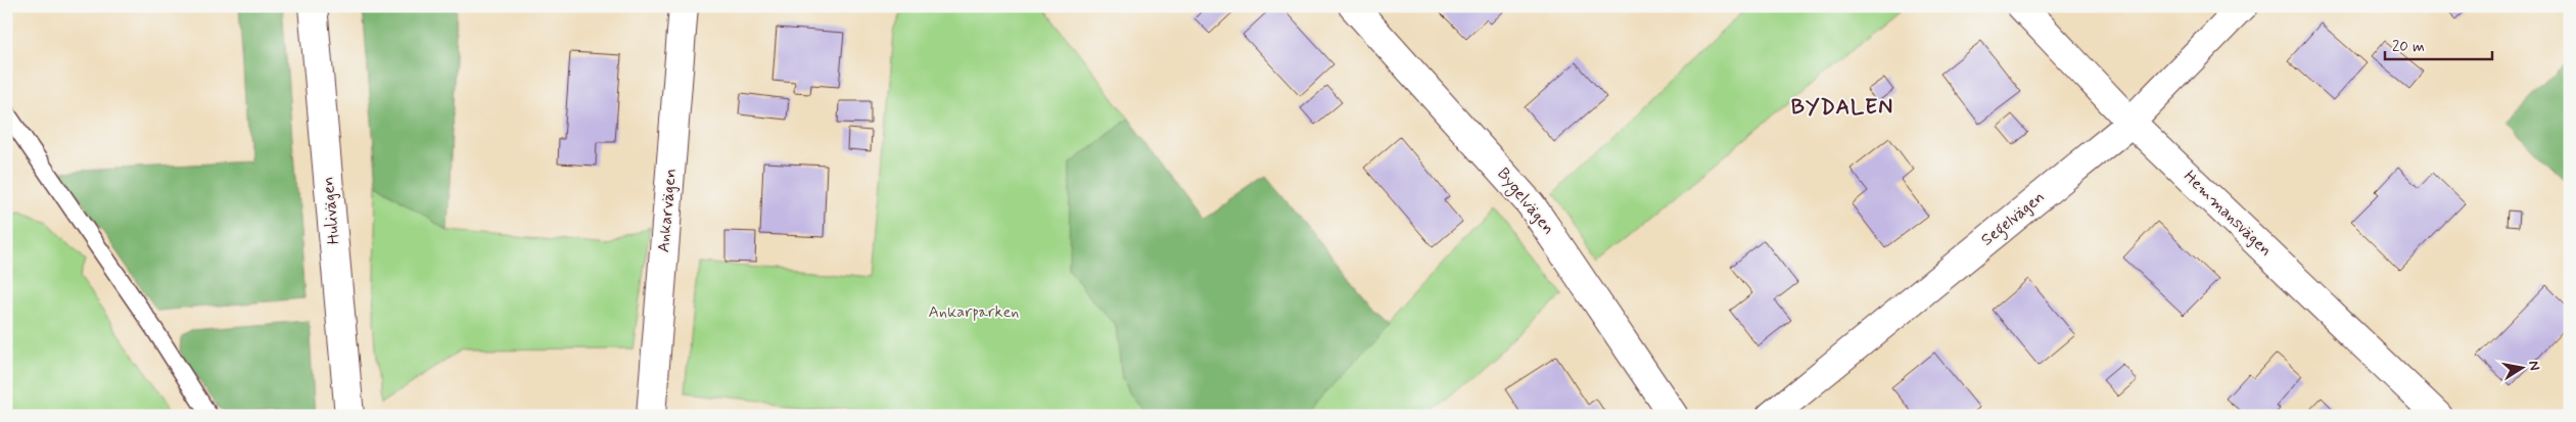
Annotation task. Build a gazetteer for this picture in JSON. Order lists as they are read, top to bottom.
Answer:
{
  "streets": {
    "street": [
      "Bygelvägen",
      "Hulivägen",
      "Ankarvägen",
      "Hemmansvägen",
      "Segelvägen"
    ]
  },
  "crossings": [
    ["Hemmansvägen", "Segelvägen"]
  ],
  "districts": ["BYDALEN"],
  "parks": ["Ankarparken"],
  "scale_bar": "20 m",
  "north": "right"
}
